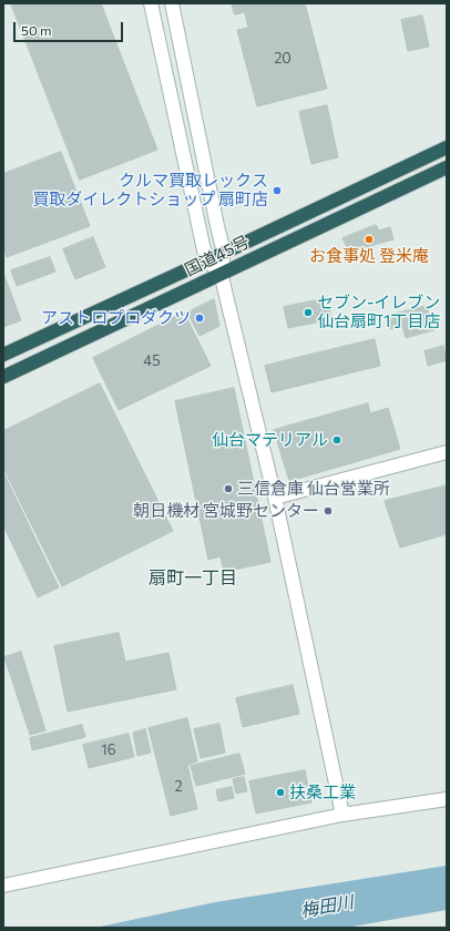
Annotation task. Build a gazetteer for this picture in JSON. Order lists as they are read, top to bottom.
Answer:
{
  "streets": {
    "highway": ["国道45号"]
  },
  "districts": ["扇町一丁目"],
  "water": ["梅田川"],
  "places": [
    "クルマ買取レックス 買取ダイレクトショップ 扇町店",
    "お食事処 登米庵",
    "セブン-イレブン 仙台扇町1丁目店",
    "アストロプロダクツ",
    "仙台マテリアル",
    "三信倉庫 仙台営業所",
    "朝日機材 宮城野センター",
    "扶桑工業"
  ],
  "house_numbers": [
    "20",
    "45",
    "16",
    "2"
  ],
  "scale_bar": "50 m"
}
